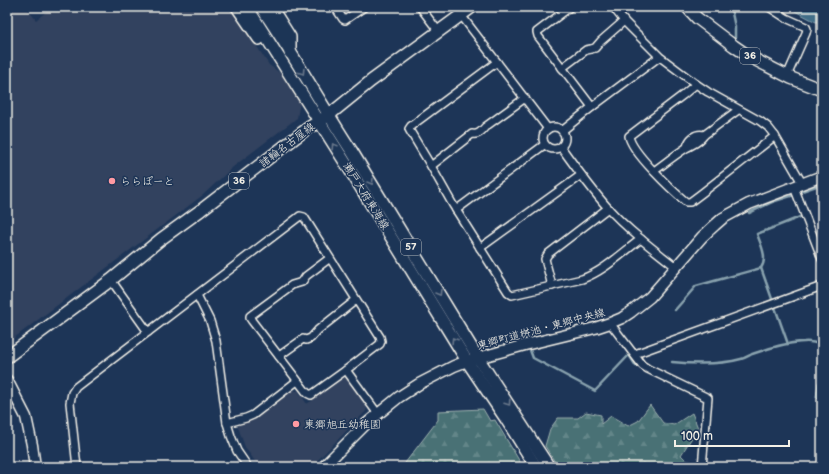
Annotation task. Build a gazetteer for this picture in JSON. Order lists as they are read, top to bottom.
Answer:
{
  "streets": {
    "main road": [
      "36",
      "諸輪名古屋線",
      "瀬戸大府東海線",
      "57"
    ],
    "street": ["東郷町道桝池・東郷中央線"]
  },
  "crossings": [
    ["諸輪名古屋線", "瀬戸大府東海線"],
    ["瀬戸大府東海線", "57"],
    ["瀬戸大府東海線", "東郷町道桝池・東郷中央線"]
  ],
  "places": ["ららぽーと", "東郷旭丘幼稚園"],
  "scale_bar": "100 m"
}
